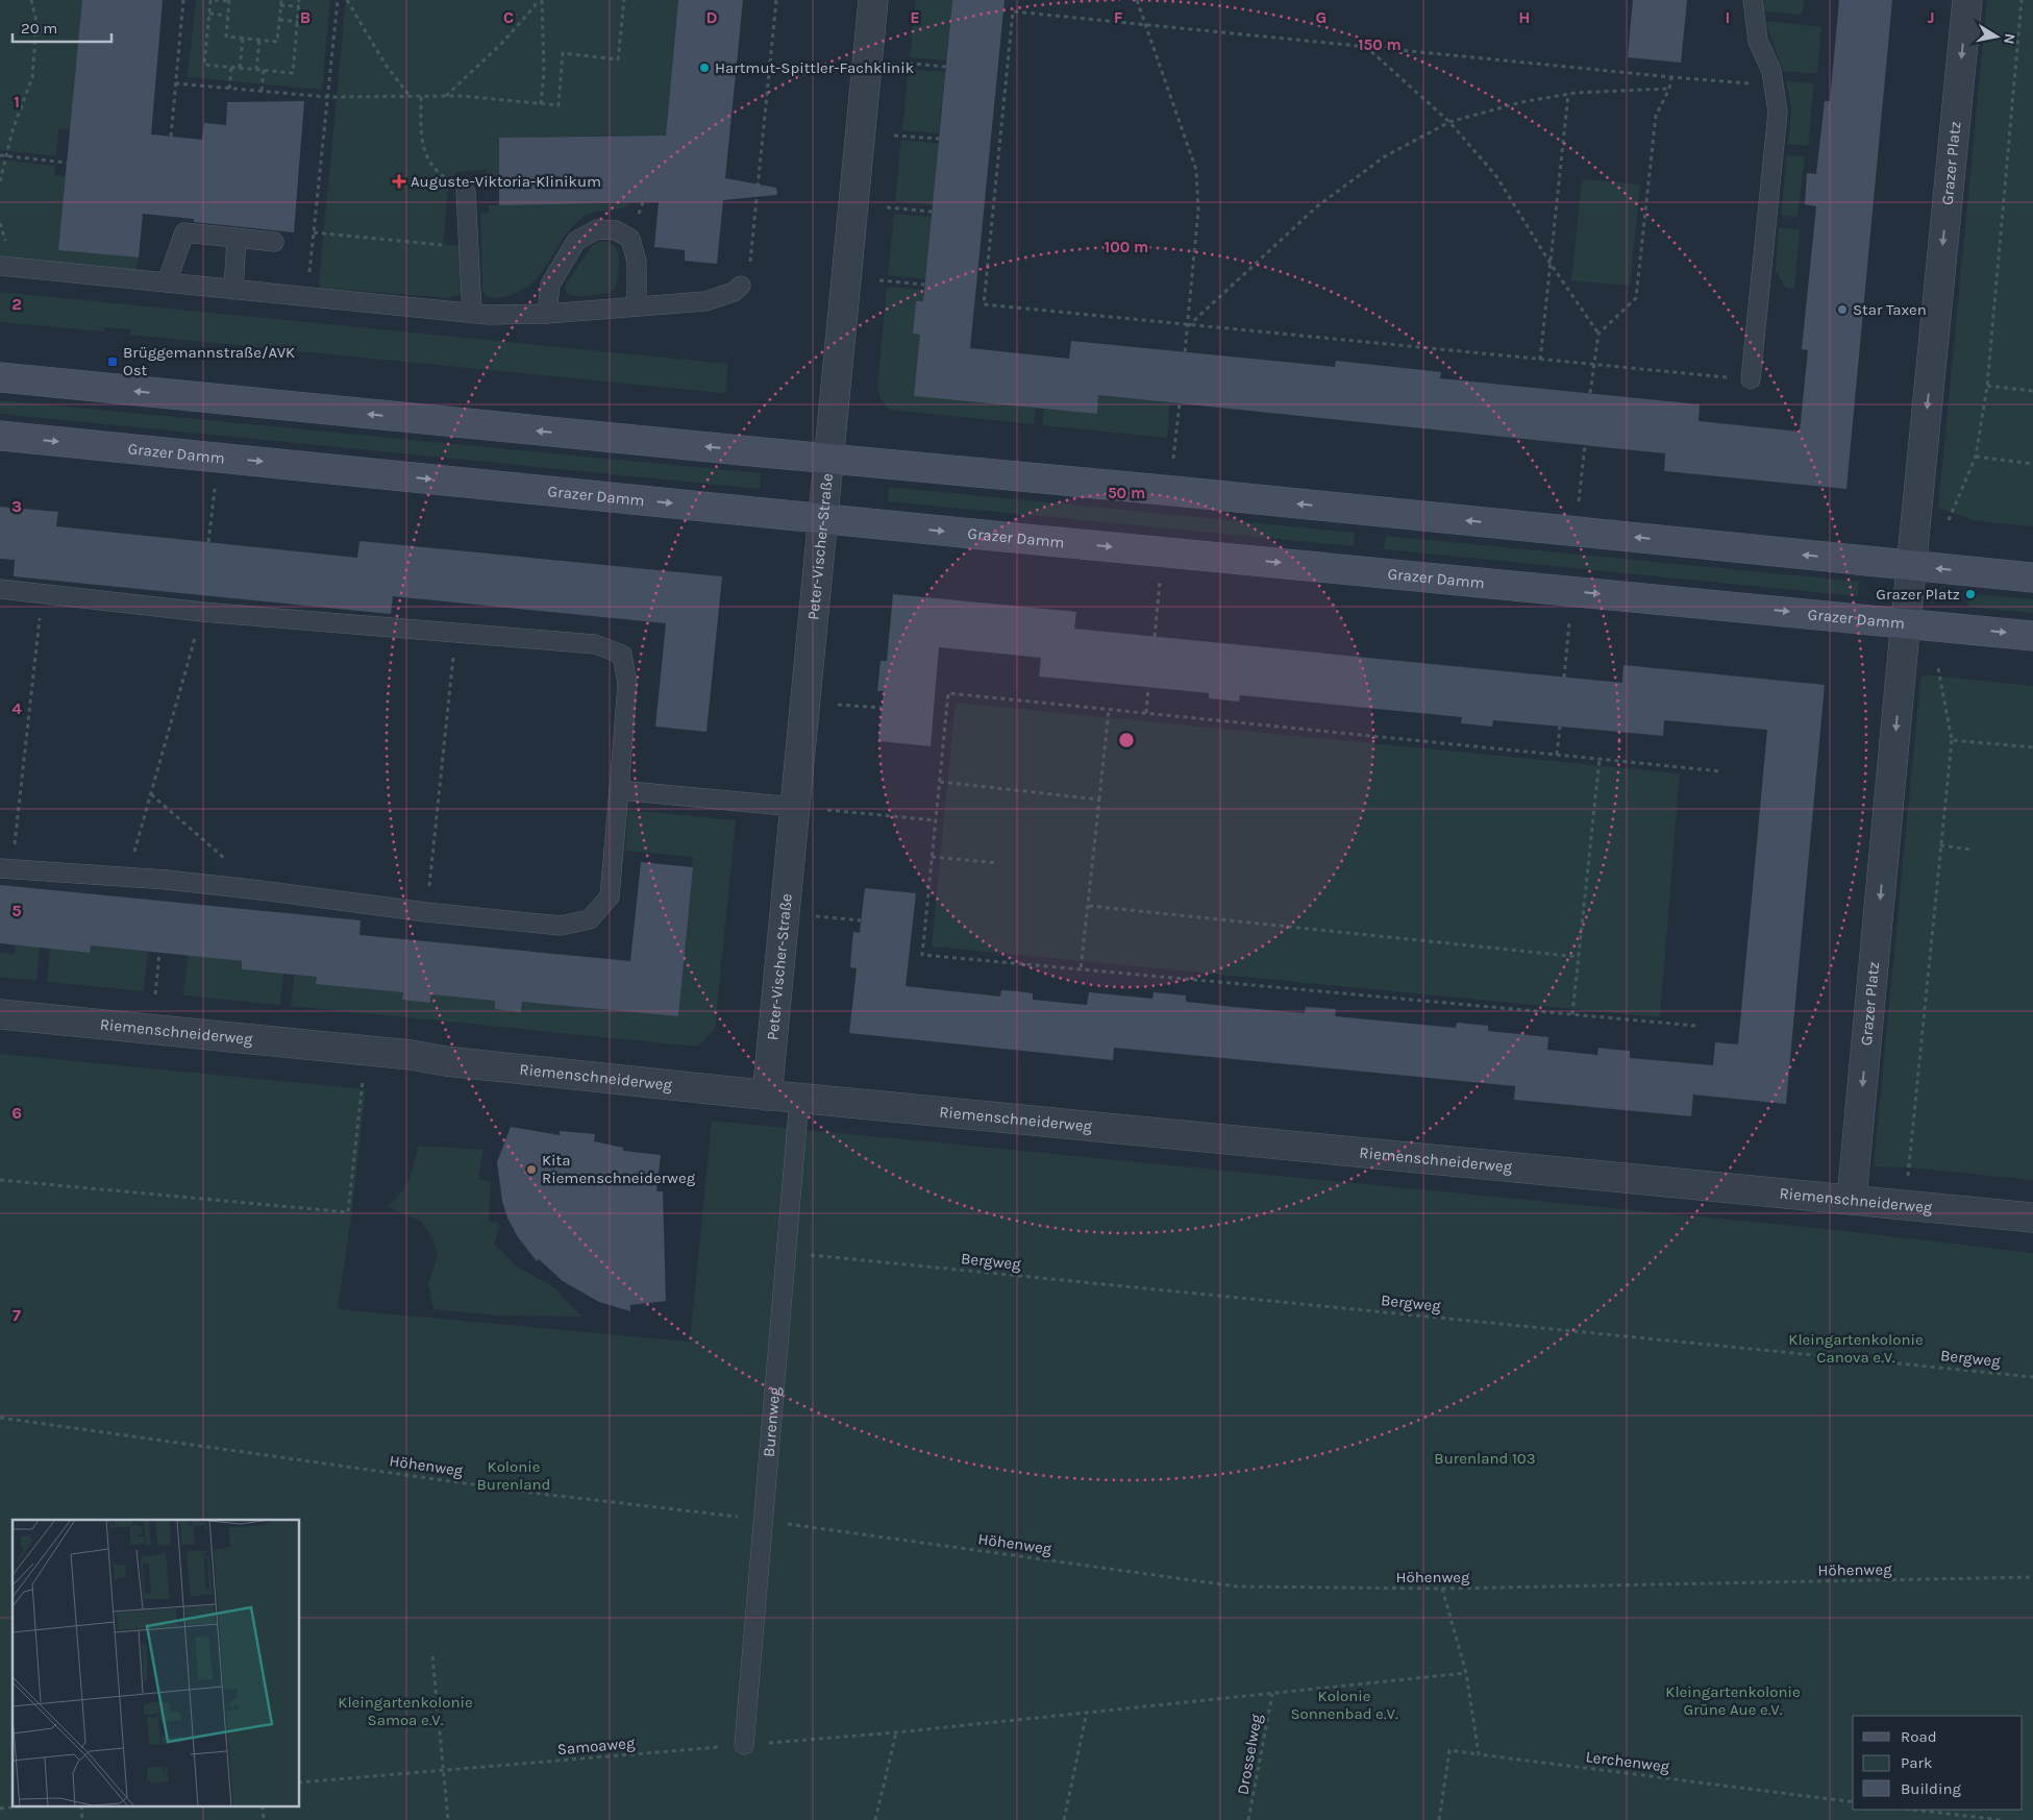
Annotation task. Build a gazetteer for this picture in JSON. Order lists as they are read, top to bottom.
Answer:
{
  "streets": {
    "main road": ["Grazer Damm"],
    "street": ["Grazer Platz", "Peter-Vischer-Straße", "Riemenschneiderweg"],
    "lane": ["Burenweg"],
    "path": [
      "Bergweg",
      "Höhenweg",
      "Samoaweg",
      "Drosselweg",
      "Lerchenweg"
    ]
  },
  "crossings": [
    ["Grazer Platz", "Grazer Damm"],
    ["Grazer Platz", "Riemenschneiderweg"],
    ["Grazer Damm", "Peter-Vischer-Straße"],
    ["Peter-Vischer-Straße", "Riemenschneiderweg"],
    ["Riemenschneiderweg", "Burenweg"],
    ["Bergweg", "Burenweg"],
    ["Burenweg", "Höhenweg"],
    ["Burenweg", "Samoaweg"]
  ],
  "one_way": ["Grazer Platz"],
  "parks": [
    "Kleingartenkolonie Canova e.V.",
    "Burenland 103",
    "Kolonie Burenland",
    "Kleingartenkolonie Grüne Aue e.V.",
    "Kolonie Sonnenbad e.V.",
    "Kleingartenkolonie Samoa e.V."
  ],
  "places": {
    "other": [
      "Hartmut-Spittler-Fachklinik",
      "Star Taxen",
      "Grazer Platz",
      "Kita Riemenschneiderweg"
    ],
    "health": ["Auguste-Viktoria-Klinikum"],
    "transit": ["Brüggemannstraße/AVK Ost"]
  },
  "legend": ["Road", "Park", "Building"],
  "scale_bar": "20 m",
  "north": "right",
  "grid": {
    "columns": [
      "B",
      "C",
      "D",
      "E",
      "F",
      "G",
      "H",
      "I",
      "J"
    ],
    "rows": [
      "1",
      "2",
      "3",
      "4",
      "5",
      "6",
      "7"
    ]
  },
  "rings": ["150 m", "100 m", "50 m"]
}
